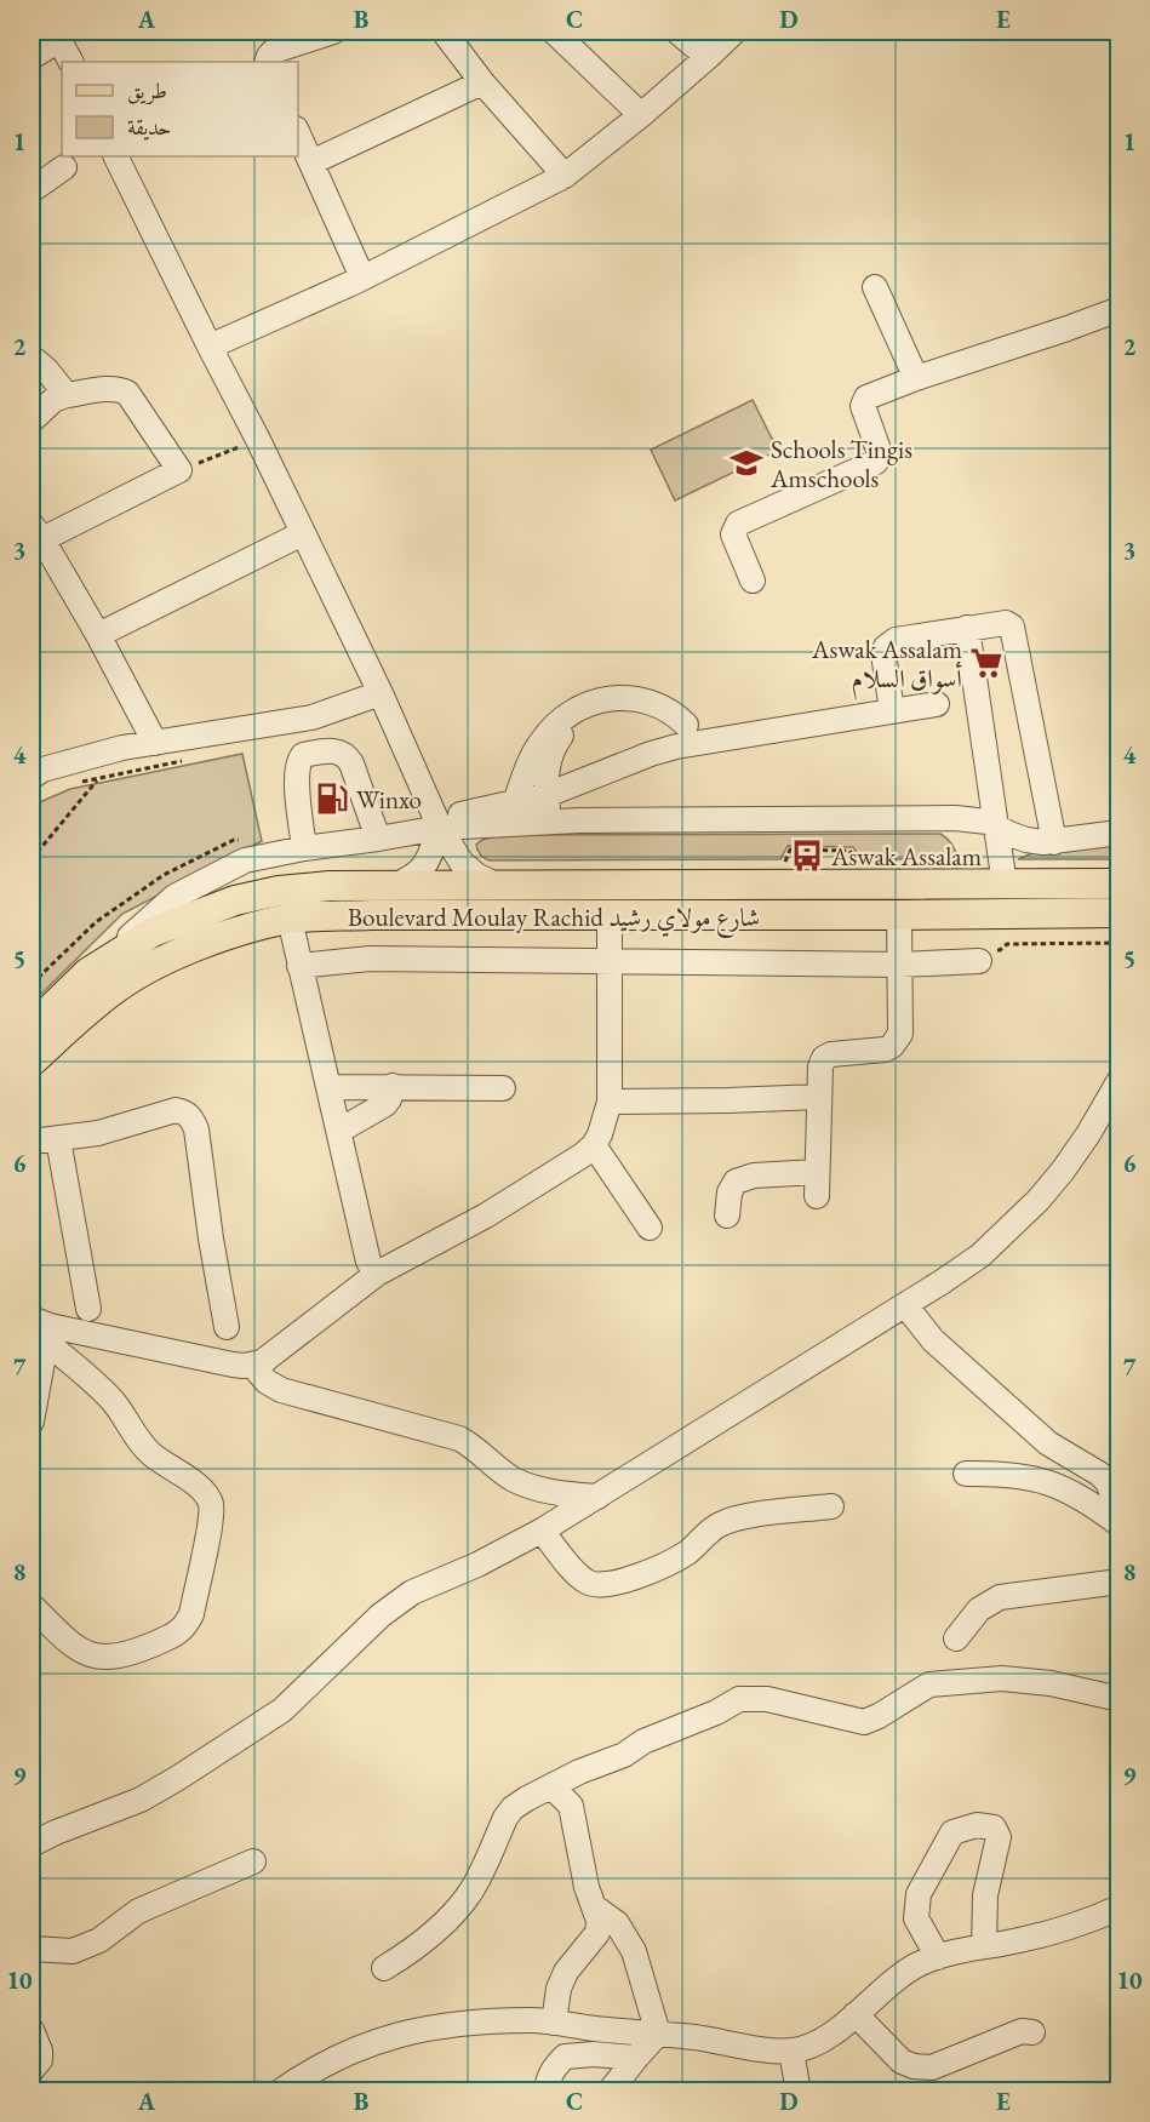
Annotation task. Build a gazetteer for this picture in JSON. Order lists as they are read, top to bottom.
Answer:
{
  "streets": {
    "main road": ["Boulevard Moulay Rachid شارع مولاي رشيد"]
  },
  "places": {
    "school or university": ["Schools Tingis Amschools"],
    "supermarket": ["Aswak Assalam أسواق السلام"],
    "fuel station": ["Winxo"],
    "bus stop": ["Aswak Assalam"]
  },
  "legend": ["طريق", "حديقة"],
  "grid": {
    "columns": [
      "A",
      "B",
      "C",
      "D",
      "E"
    ],
    "rows": [
      "1",
      "2",
      "3",
      "4",
      "5",
      "6",
      "7",
      "8",
      "9",
      "10"
    ]
  }
}
